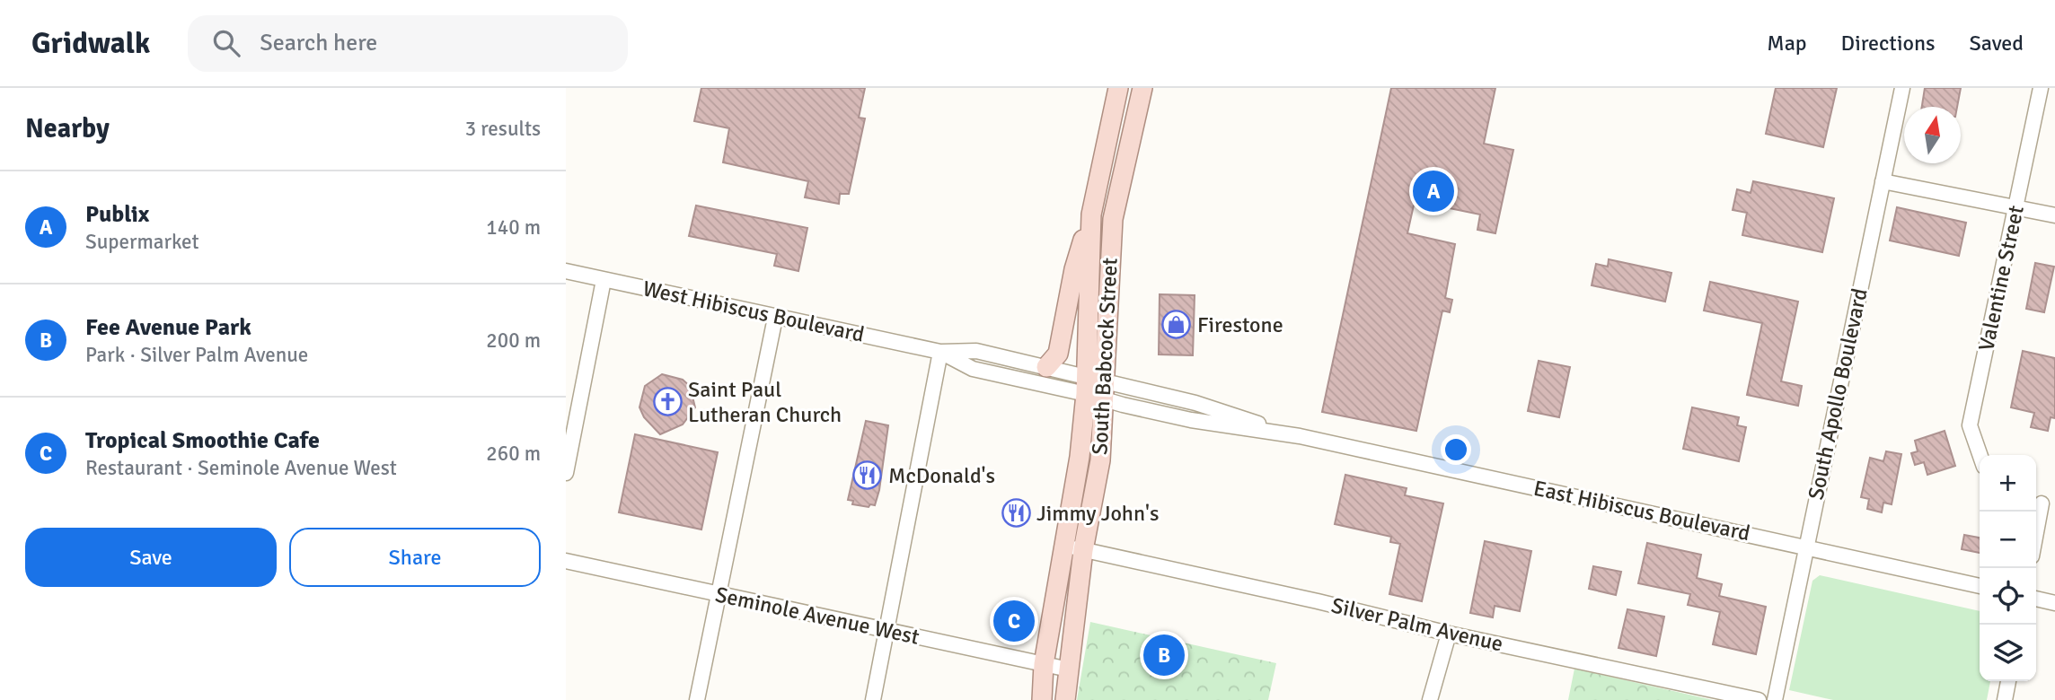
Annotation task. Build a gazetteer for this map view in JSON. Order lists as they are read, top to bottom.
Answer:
{
  "streets": {
    "main road": ["South Babcock Street"],
    "street": [
      "Valentine Street",
      "West Hibiscus Boulevard",
      "South Apollo Boulevard",
      "East Hibiscus Boulevard",
      "Seminole Avenue West",
      "Silver Palm Avenue"
    ]
  },
  "crossings": [
    ["West Hibiscus Boulevard", "South Babcock Street"],
    ["West Hibiscus Boulevard", "East Hibiscus Boulevard"],
    ["South Babcock Street", "East Hibiscus Boulevard"],
    ["South Babcock Street", "Seminole Avenue West"],
    ["South Babcock Street", "Silver Palm Avenue"],
    ["South Apollo Boulevard", "East Hibiscus Boulevard"]
  ],
  "places": {
    "shop": ["Firestone"],
    "church": ["Saint Paul Lutheran Church"],
    "restaurant": ["McDonald's", "Jimmy John's"]
  },
  "north": "top",
  "page": {
    "header": "Gridwalk",
    "search": "Search here",
    "nav": ["Map", "Directions", "Saved"],
    "heading": ["Nearby", "3 results"],
    "pins": ["A", "C", "B"],
    "list": [
      {
        "mark": "A",
        "name": "Publix",
        "note": "Supermarket",
        "value": "140 m"
      },
      {
        "mark": "B",
        "name": "Fee Avenue Park",
        "note": "Park · Silver Palm Avenue",
        "value": "200 m"
      },
      {
        "mark": "C",
        "name": "Tropical Smoothie Cafe",
        "note": "Restaurant · Seminole Avenue West",
        "value": "260 m"
      }
    ],
    "map_buttons": ["+", "−"],
    "buttons": ["Save", "Share"]
  }
}
